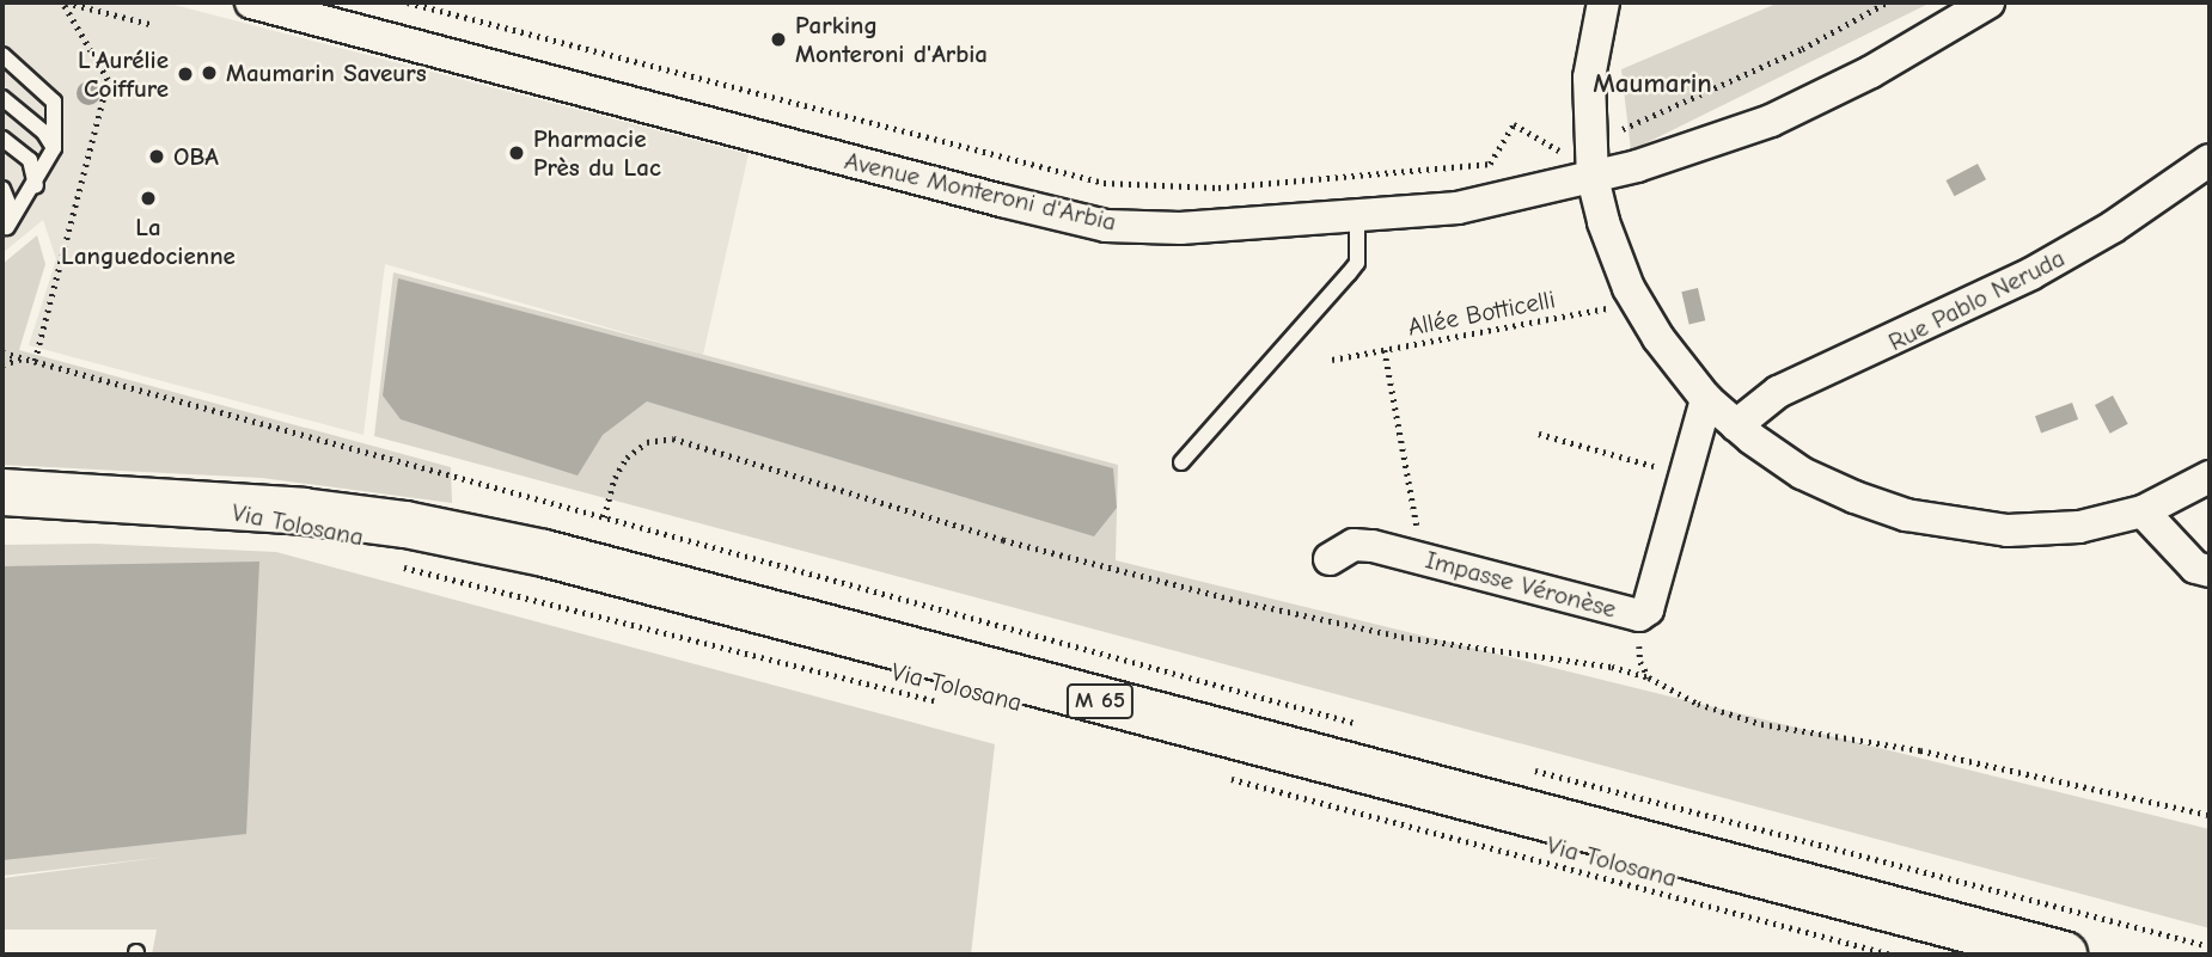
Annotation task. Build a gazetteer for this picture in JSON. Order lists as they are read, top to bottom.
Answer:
{
  "streets": {
    "main road": ["M 65"],
    "street": ["Avenue Monteroni d'Arbia", "Rue Pablo Neruda", "Impasse Véronèse"],
    "path": ["Allée Botticelli", "Via Tolosana"]
  },
  "districts": ["Maumarin"],
  "places": [
    "Parking Monteroni d'Arbia",
    "Maumarin Saveurs",
    "L'Aurélie Coiffure",
    "Pharmacie Près du Lac",
    "OBA",
    "La Languedocienne"
  ]
}
